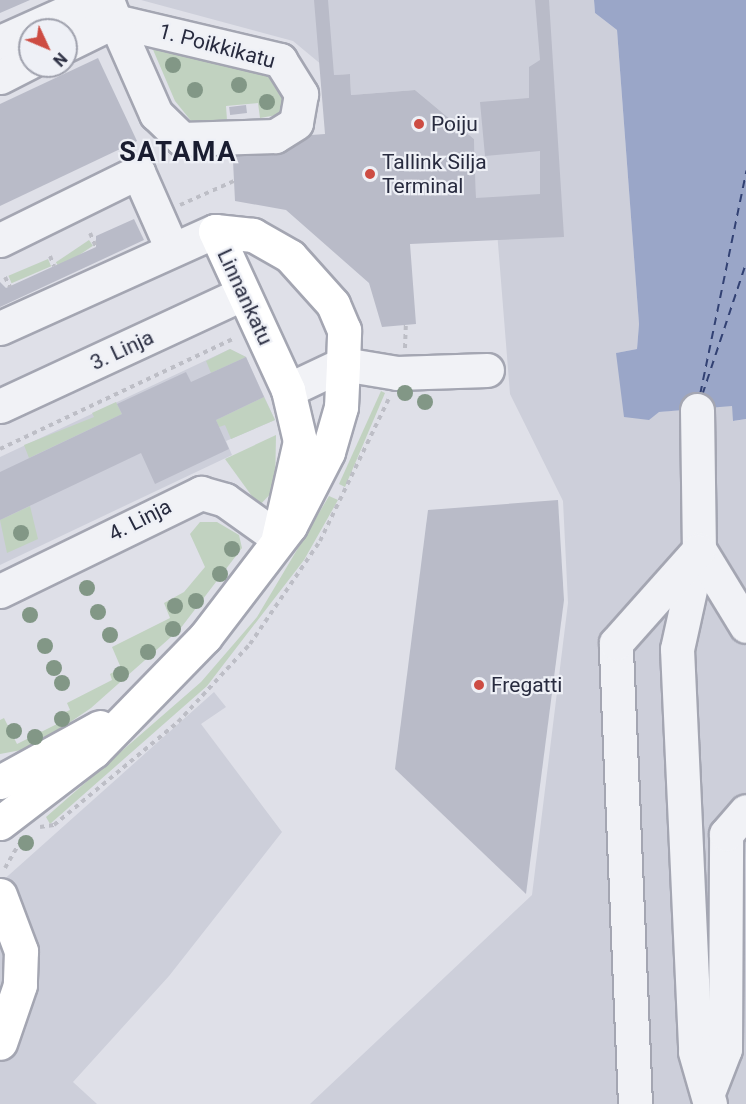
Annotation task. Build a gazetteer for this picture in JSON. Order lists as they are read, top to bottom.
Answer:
{
  "streets": {
    "main road": ["Linnankatu"],
    "street": ["1. Poikkikatu", "3. Linja", "4. Linja"]
  },
  "crossings": [
    ["Linnankatu", "3. Linja"],
    ["Linnankatu", "4. Linja"]
  ],
  "districts": ["SATAMA"],
  "places": ["Poiju", "Tallink Silja Terminal", "Fregatti"],
  "north": "bottom right"
}
